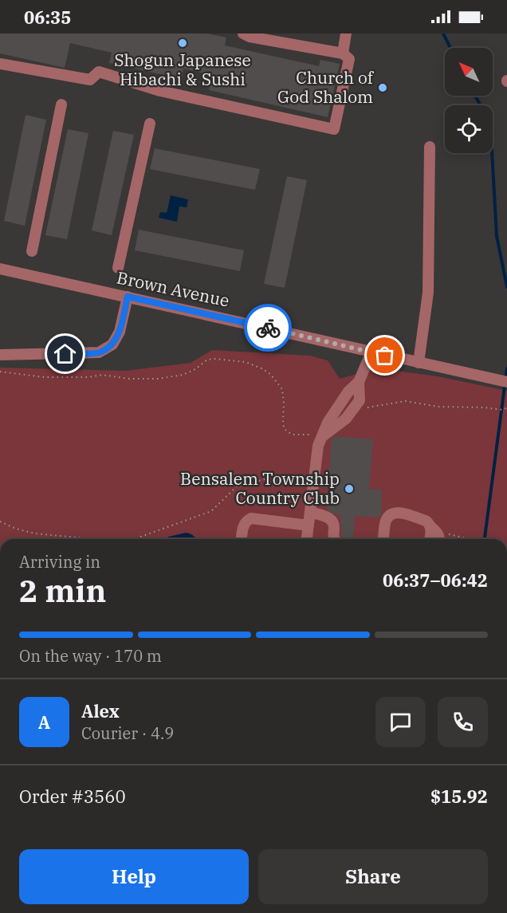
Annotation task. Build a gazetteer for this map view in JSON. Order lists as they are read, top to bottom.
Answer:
{
  "streets": {
    "street": ["Brown Avenue"]
  },
  "places": ["Shogun Japanese Hibachi & Sushi", "Church of God Shalom", "Bensalem Township Country Club"],
  "north": "top left",
  "page": {
    "status": "06:35",
    "heading": ["2 min", "Arriving in", "06:37–06:42"],
    "panel": [
      "Alex",
      "Courier · 4.9",
      "Order #3560",
      "$15.92"
    ],
    "bar": "On the way · 170 m",
    "round": "A",
    "buttons": ["Help", "Share"]
  }
}
